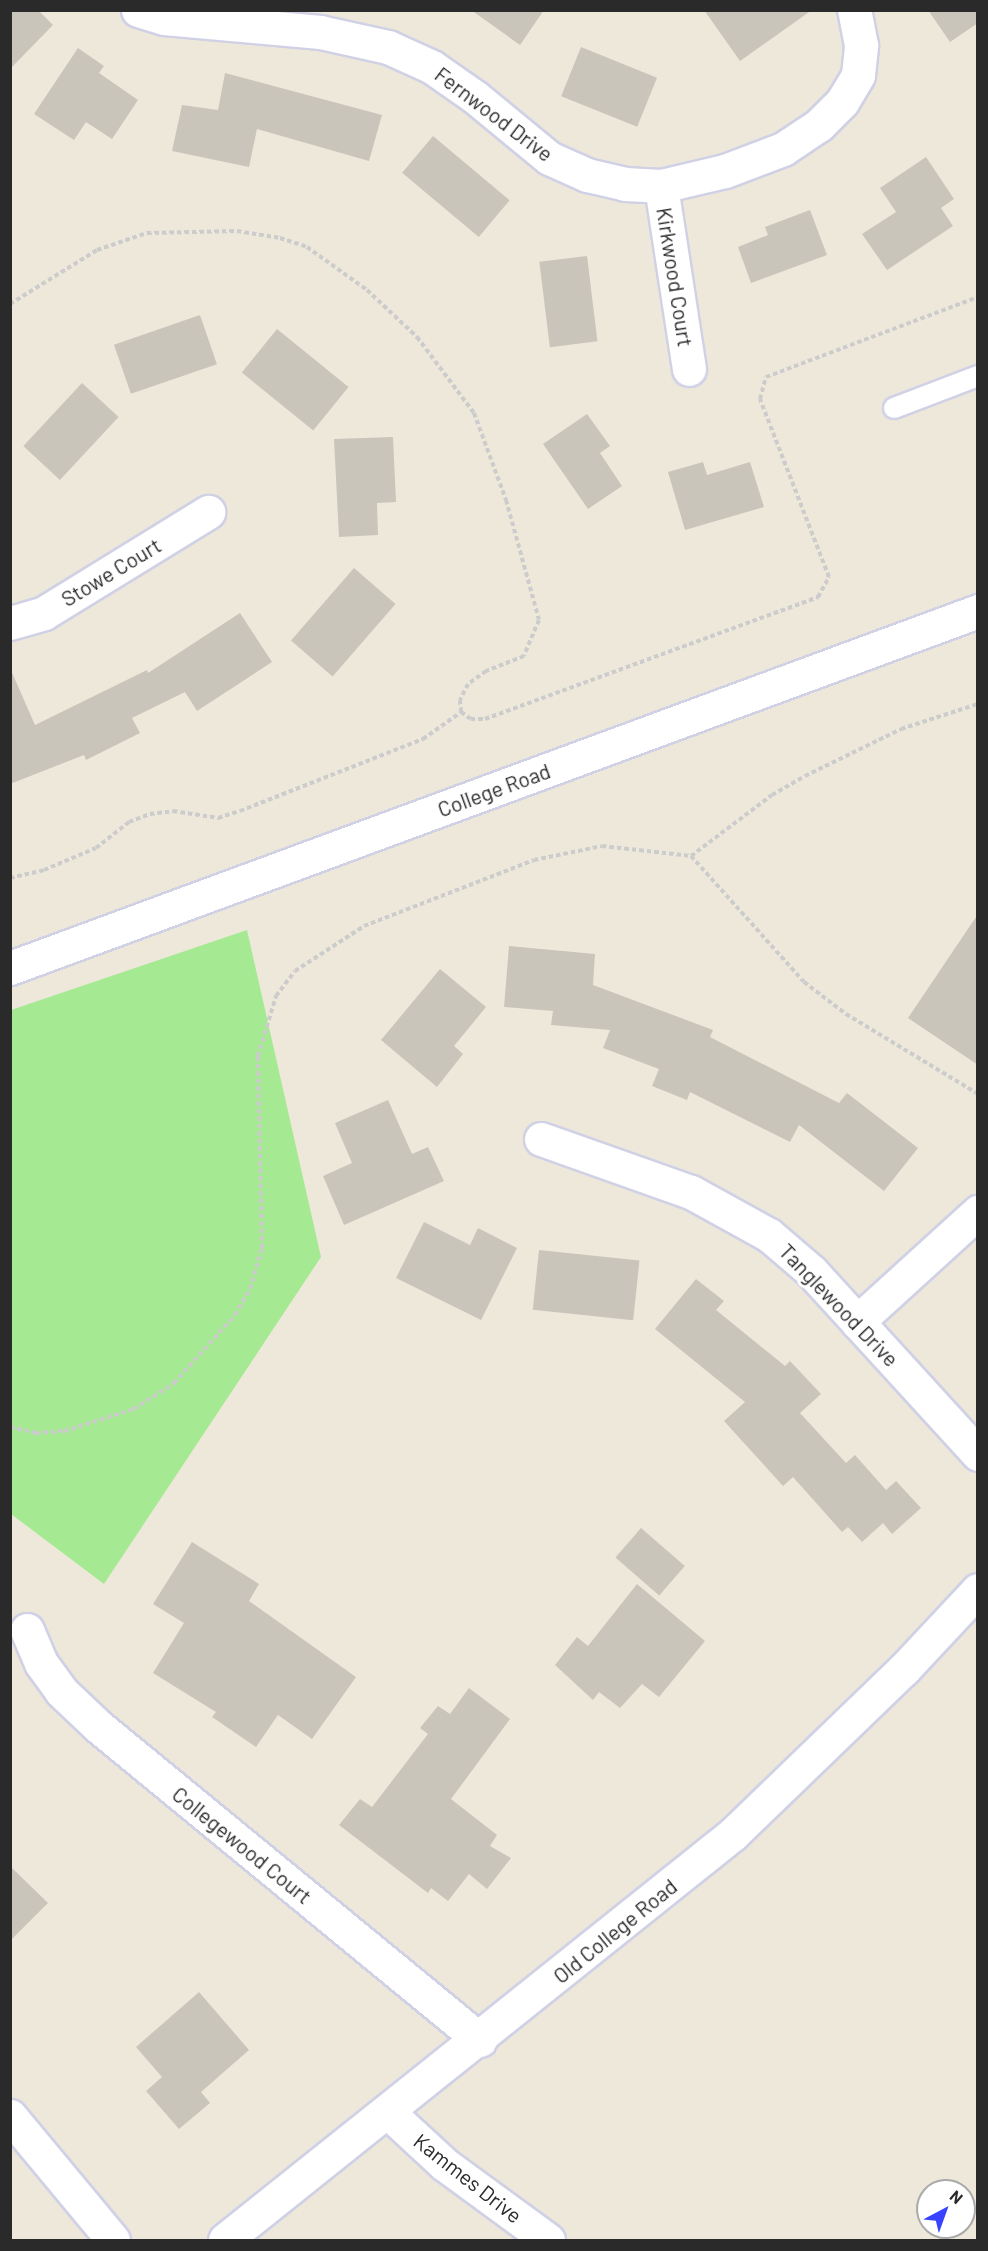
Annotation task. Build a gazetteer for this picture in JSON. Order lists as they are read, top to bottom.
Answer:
{
  "streets": {
    "street": [
      "Fernwood Drive",
      "Kirkwood Court",
      "Stowe Court",
      "College Road",
      "Tanglewood Drive",
      "Collegewood Court",
      "Old College Road",
      "Kammes Drive"
    ]
  },
  "crossings": [
    ["Fernwood Drive", "Kirkwood Court"],
    ["Collegewood Court", "Old College Road"],
    ["Old College Road", "Kammes Drive"]
  ],
  "north": "top right"
}
